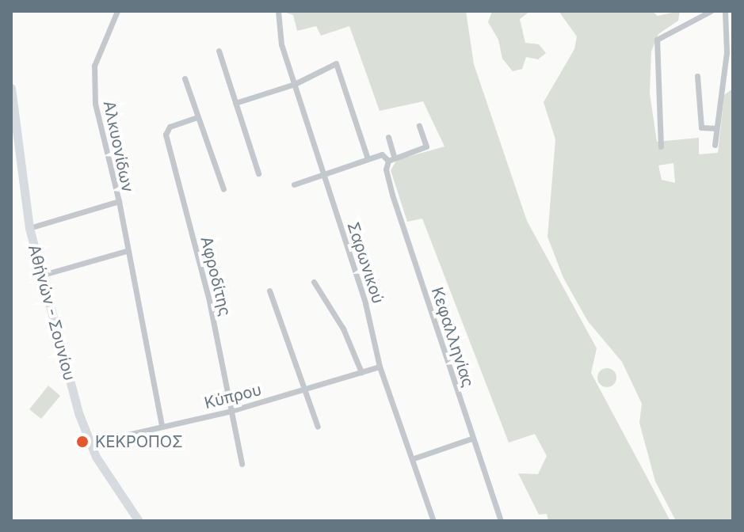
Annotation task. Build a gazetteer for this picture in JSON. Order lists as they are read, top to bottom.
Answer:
{
  "streets": {
    "main road": ["Αθήνών - Σουνίου"],
    "street": [
      "Αλκυονίδων",
      "Σαρωνικού",
      "Αφροδίτης",
      "Κεφαλληνίας",
      "Κύπρου"
    ]
  },
  "crossings": [
    ["Αλκυονίδων", "Αθήνών - Σουνίου"],
    ["Σαρωνικού", "Κύπρου"],
    ["Αφροδίτης", "Κύπρου"],
    ["Αθήνών - Σουνίου", "Κύπρου"]
  ],
  "places": ["ΚΕΚΡΟΠΟΣ"]
}
